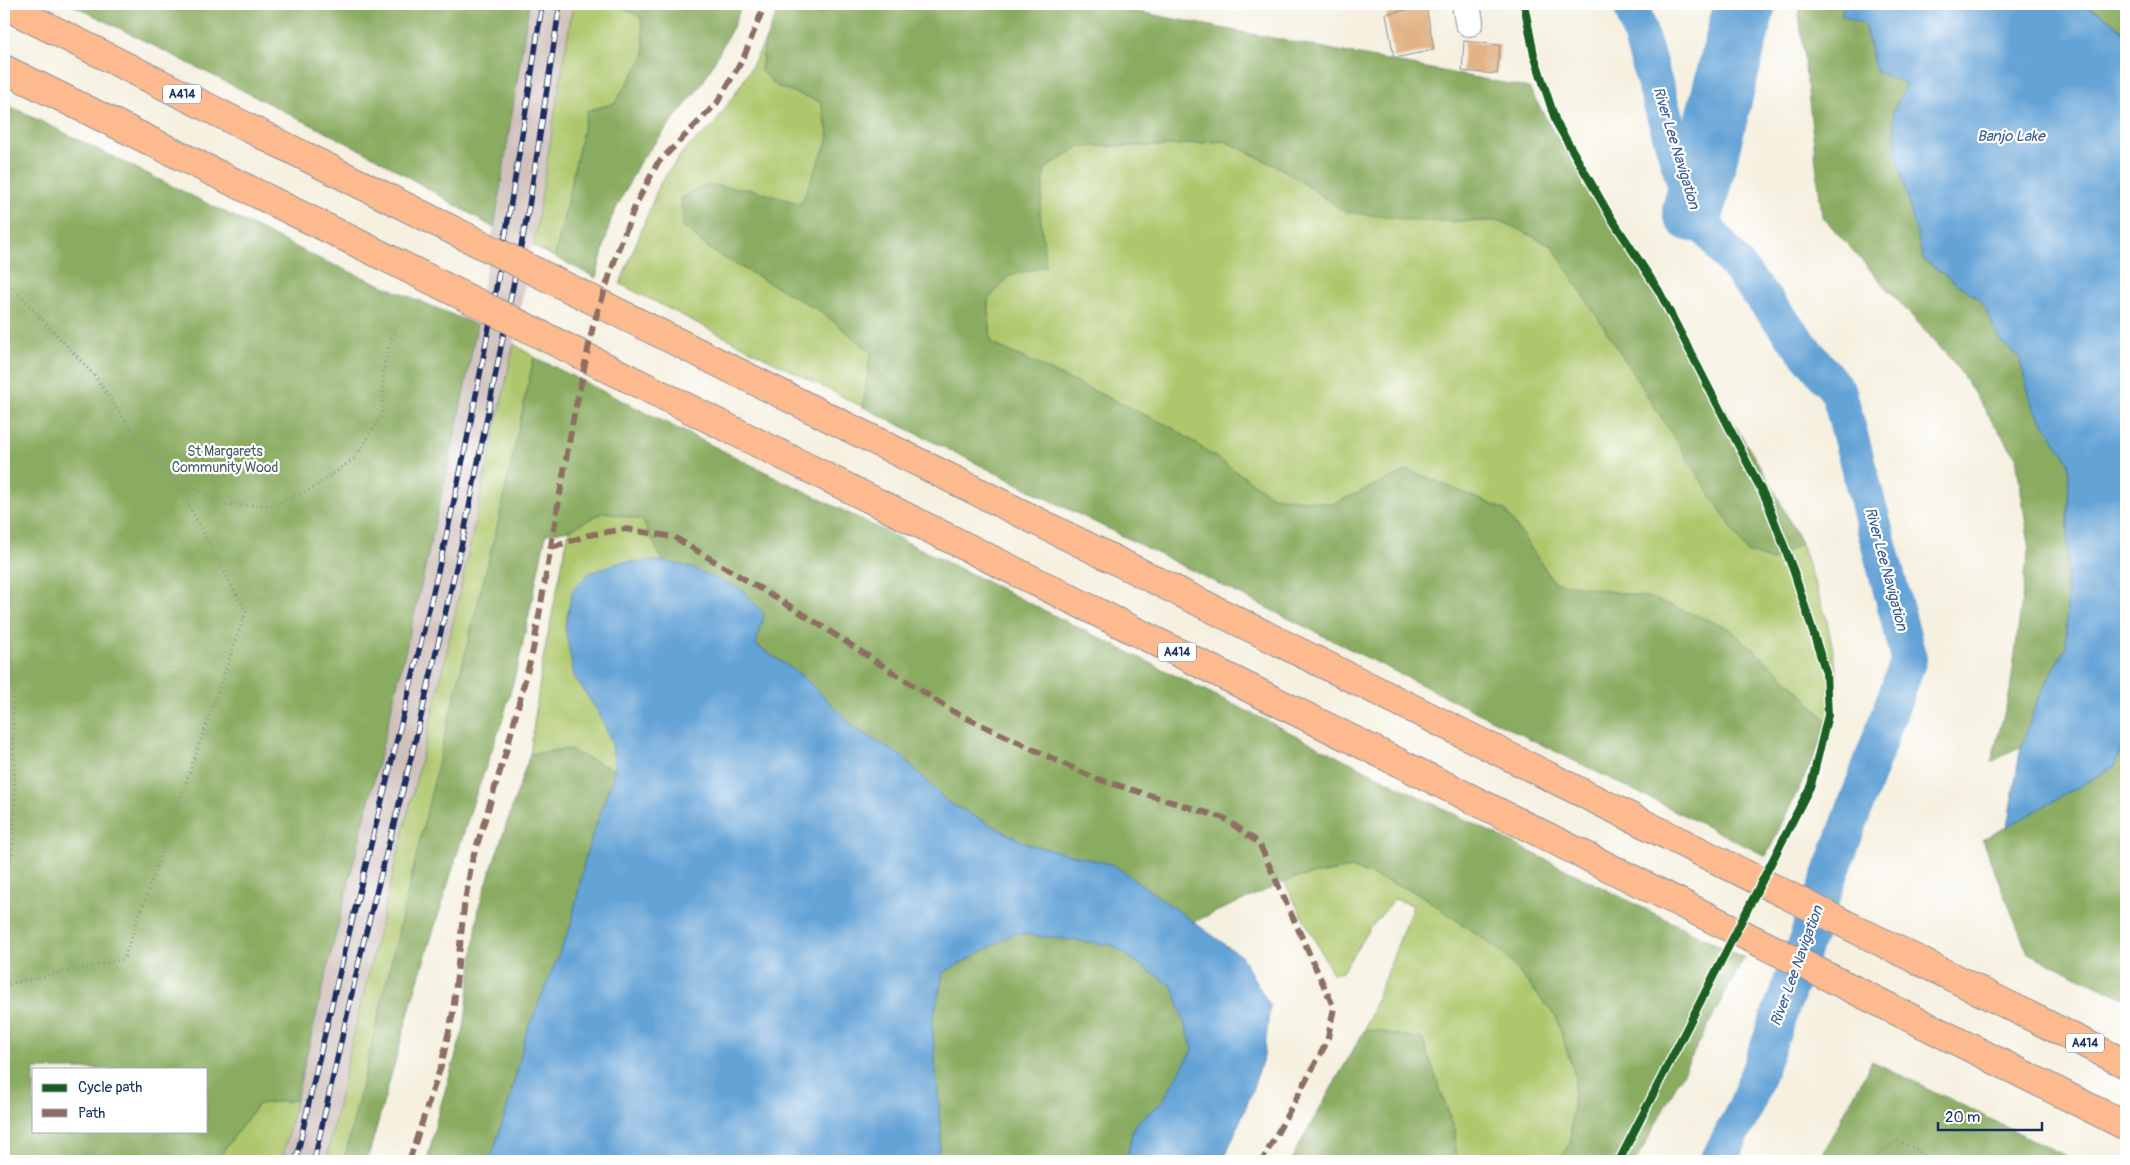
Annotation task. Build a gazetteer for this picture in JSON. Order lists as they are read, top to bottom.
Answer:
{
  "streets": {
    "highway": ["A414"]
  },
  "water": ["Banjo Lake", "River Lee Navigation"],
  "parks": ["St Margarets Community Wood"],
  "legend": ["Cycle path", "Path"],
  "scale_bar": "20 m"
}
